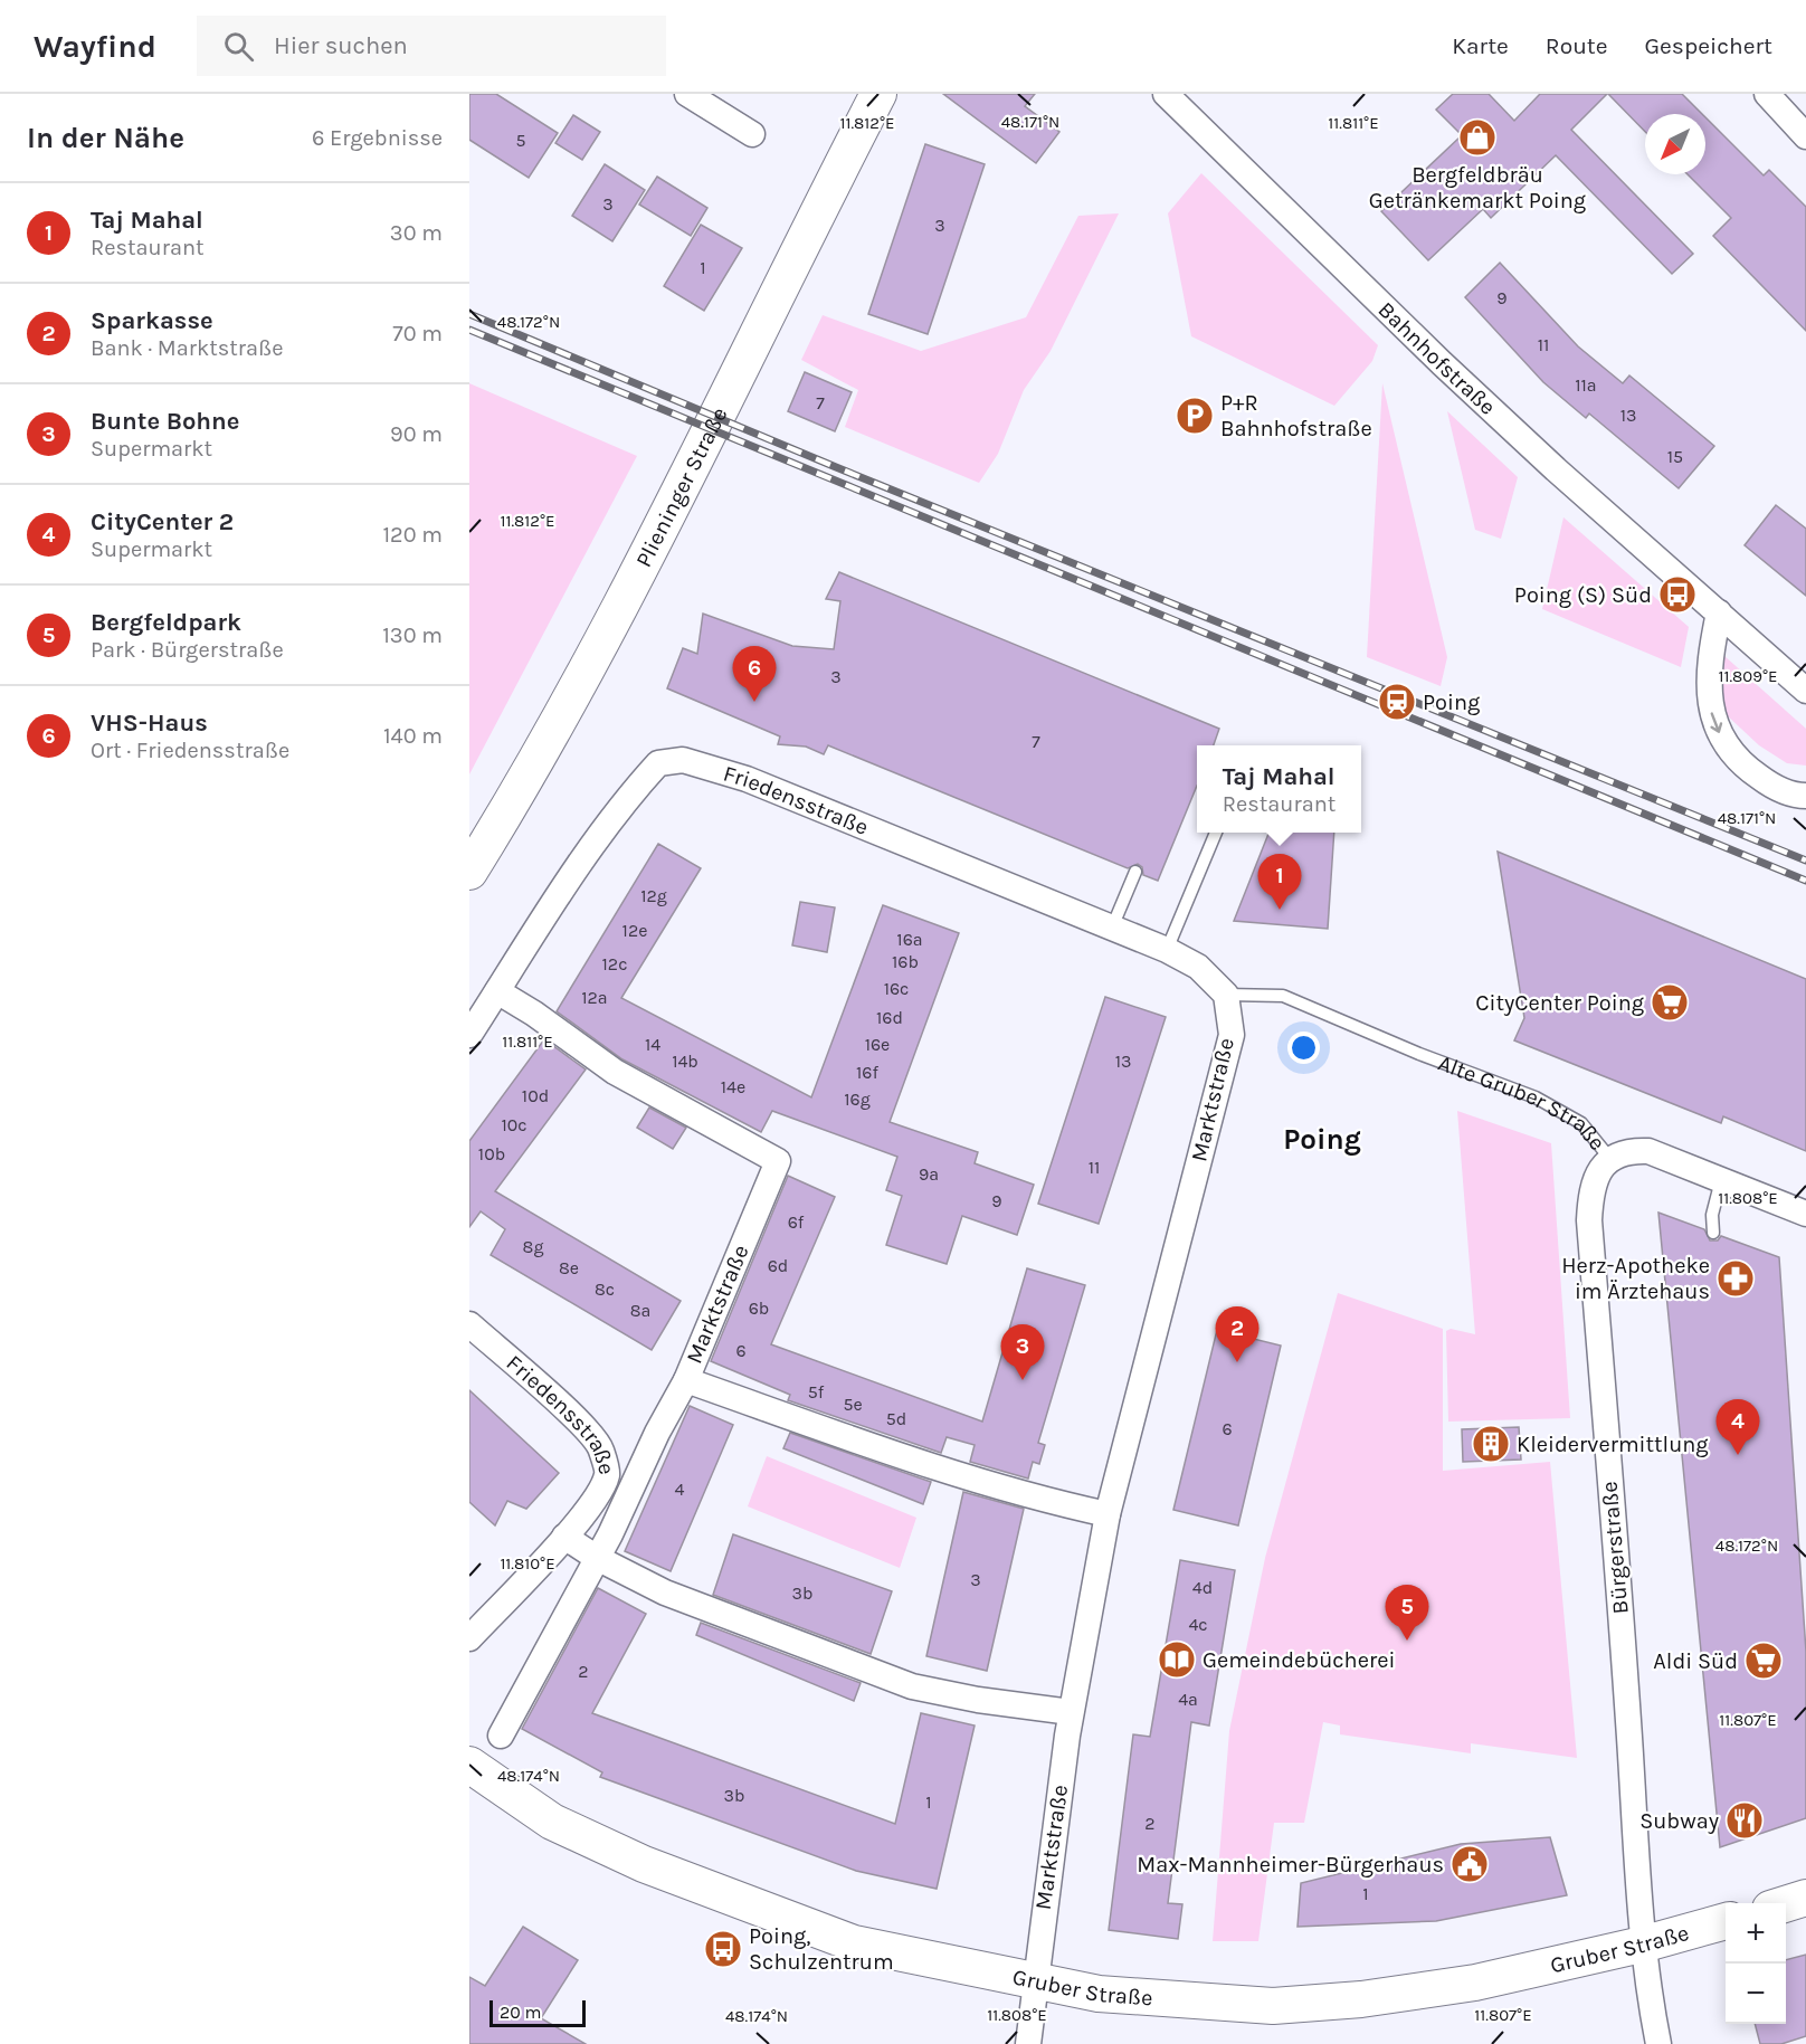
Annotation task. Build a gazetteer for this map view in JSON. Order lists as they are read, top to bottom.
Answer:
{
  "streets": {
    "street": [
      "Bahnhofstraße",
      "Plieninger Straße",
      "Friedensstraße",
      "Marktstraße",
      "Alte Gruber Straße",
      "Bürgerstraße",
      "Gruber Straße"
    ]
  },
  "crossings": [
    ["Friedensstraße", "Marktstraße"],
    ["Friedensstraße", "Alte Gruber Straße"],
    ["Marktstraße", "Alte Gruber Straße"],
    ["Marktstraße", "Gruber Straße"],
    ["Alte Gruber Straße", "Bürgerstraße"],
    ["Bürgerstraße", "Gruber Straße"]
  ],
  "districts": ["Poing"],
  "places": {
    "shop": ["Bergfeldbräu Getränkemarkt Poing"],
    "parking": ["P+R Bahnhofstraße"],
    "bus stop": ["Poing (S) Süd", "Poing, Schulzentrum"],
    "station": ["Poing"],
    "supermarket": ["CityCenter Poing", "Aldi Süd"],
    "pharmacy": ["Herz-Apotheke im Ärztehaus"],
    "building": ["Kleidervermittlung"],
    "library": ["Gemeindebücherei"],
    "restaurant": ["Subway"],
    "public building": ["Max-Mannheimer-Bürgerhaus"]
  },
  "house_numbers": [
    "5",
    "3",
    "3",
    "1",
    "9",
    "11",
    "11a",
    "7",
    "13",
    "15",
    "3",
    "7",
    "12g",
    "12e",
    "16a",
    "16b",
    "12c",
    "16c",
    "12a",
    "16d",
    "14",
    "16e",
    "14b",
    "13",
    "16f",
    "14e",
    "10d",
    "16g",
    "10c",
    "10b",
    "11",
    "9a",
    "9",
    "6f",
    "8g",
    "6d",
    "8e",
    "8c",
    "6b",
    "8a",
    "6",
    "5f",
    "5e",
    "5d",
    "6",
    "4",
    "3",
    "4d",
    "3b",
    "4c",
    "2",
    "4a",
    "3b",
    "1",
    "2",
    "1"
  ],
  "scale_bar": "20 m",
  "north": "bottom left",
  "page": {
    "header": "Wayfind",
    "search": "Hier suchen",
    "nav": ["Karte", "Route", "Gespeichert"],
    "heading": ["In der Nähe", "6 Ergebnisse"],
    "list": [
      {
        "mark": "1",
        "name": "Taj Mahal",
        "note": "Restaurant",
        "value": "30 m"
      },
      {
        "mark": "2",
        "name": "Sparkasse",
        "note": "Bank · Marktstraße",
        "value": "70 m"
      },
      {
        "mark": "3",
        "name": "Bunte Bohne",
        "note": "Supermarkt",
        "value": "90 m"
      },
      {
        "mark": "4",
        "name": "CityCenter 2",
        "note": "Supermarkt",
        "value": "120 m"
      },
      {
        "mark": "5",
        "name": "Bergfeldpark",
        "note": "Park · Bürgerstraße",
        "value": "130 m"
      },
      {
        "mark": "6",
        "name": "VHS-Haus",
        "note": "Ort · Friedensstraße",
        "value": "140 m"
      }
    ],
    "pins": [
      "6",
      "1",
      "2",
      "3",
      "4",
      "5"
    ],
    "popup": ["Taj Mahal", "Restaurant"],
    "map_buttons": ["+", "−"],
    "scale": "20 m"
  },
  "coordinates": [
    "48.171°N",
    "11.812°E",
    "11.811°E",
    "48.172°N",
    "11.809°E",
    "11.808°E",
    "11.810°E",
    "11.807°E",
    "48.174°N"
  ]
}
